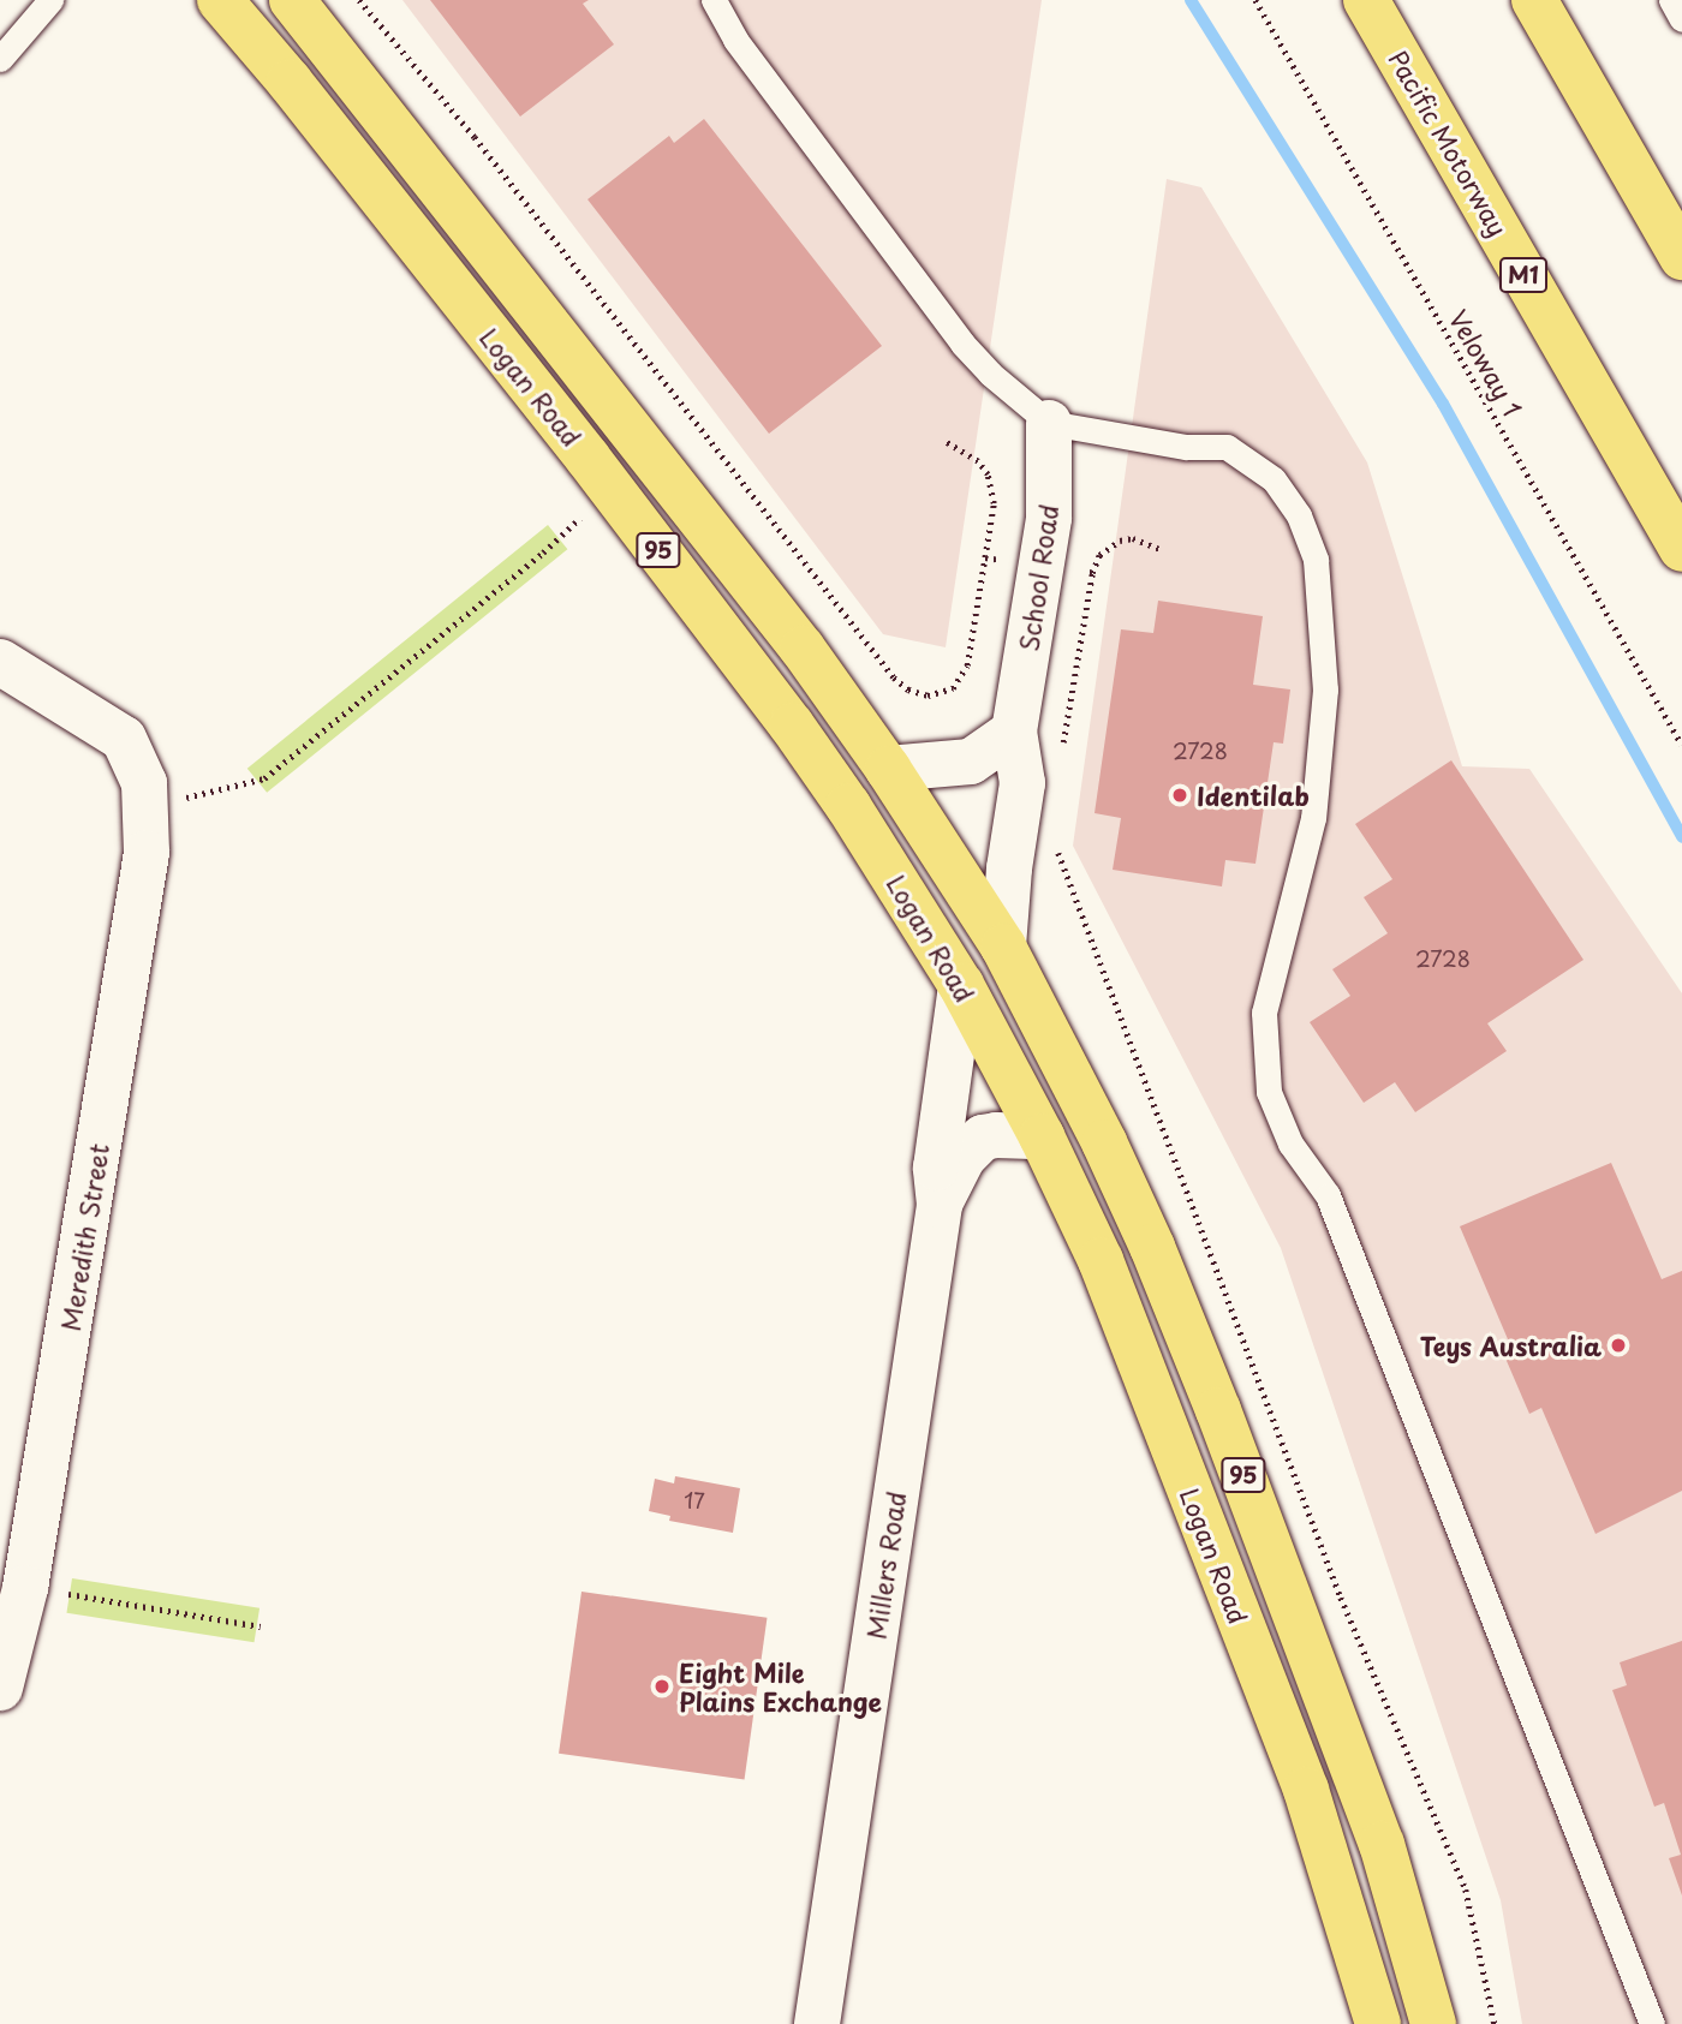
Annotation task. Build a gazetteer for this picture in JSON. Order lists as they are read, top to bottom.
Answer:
{
  "streets": {
    "main road": [
      "Pacific Motorway",
      "M1",
      "Logan Road",
      "95"
    ],
    "street": ["School Road", "Meredith Street", "Millers Road"],
    "path": ["Veloway 1"]
  },
  "crossings": [
    ["Logan Road", "School Road"],
    ["Logan Road", "Millers Road"]
  ],
  "places": ["Identilab", "Teys Australia", "Eight Mile Plains Exchange"],
  "house_numbers": ["2728", "2728", "17"]
}
